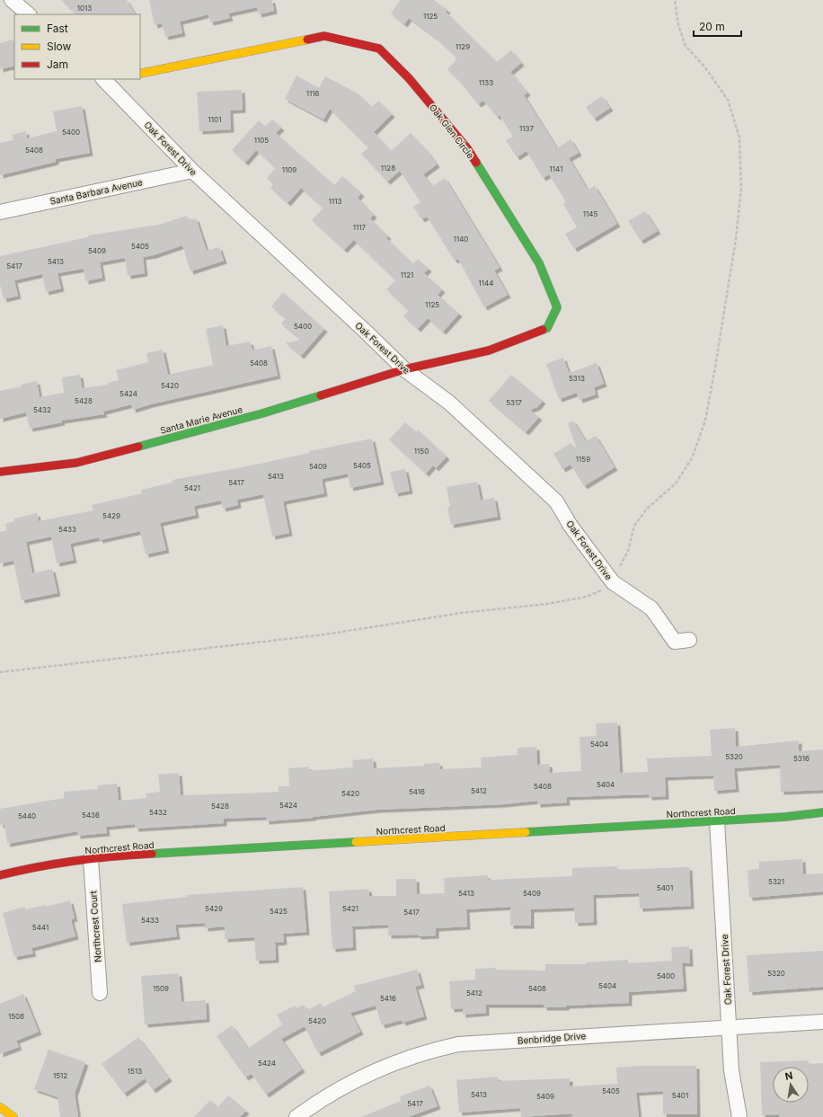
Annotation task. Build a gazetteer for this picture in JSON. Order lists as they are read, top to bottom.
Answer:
{
  "streets": {
    "street": [
      "Oak Glen Circle",
      "Oak Forest Drive",
      "Santa Barbara Avenue",
      "Santa Marie Avenue",
      "Northcrest Road",
      "Northcrest Court",
      "Benbridge Drive"
    ]
  },
  "crossings": [
    ["Oak Glen Circle", "Oak Forest Drive"],
    ["Oak Glen Circle", "Santa Marie Avenue"],
    ["Oak Forest Drive", "Santa Barbara Avenue"],
    ["Oak Forest Drive", "Santa Marie Avenue"],
    ["Oak Forest Drive", "Northcrest Road"],
    ["Oak Forest Drive", "Benbridge Drive"],
    ["Northcrest Road", "Northcrest Court"]
  ],
  "house_numbers": [
    "1013",
    "1125",
    "1129",
    "1133",
    "1116",
    "1101",
    "1137",
    "5400",
    "1105",
    "5408",
    "1128",
    "1141",
    "1109",
    "1113",
    "1145",
    "1117",
    "1140",
    "5405",
    "5409",
    "5413",
    "5417",
    "1121",
    "1144",
    "1125",
    "5400",
    "5408",
    "5313",
    "5420",
    "5424",
    "5428",
    "5317",
    "5432",
    "1150",
    "1159",
    "5405",
    "5409",
    "5413",
    "5417",
    "5421",
    "5429",
    "5433",
    "5404",
    "5320",
    "5316",
    "5404",
    "5408",
    "5412",
    "5416",
    "5420",
    "5424",
    "5428",
    "5432",
    "5436",
    "5440",
    "5321",
    "5401",
    "5413",
    "5409",
    "5429",
    "5421",
    "5425",
    "5417",
    "5433",
    "5441",
    "5320",
    "5400",
    "5404",
    "1509",
    "5408",
    "5412",
    "5416",
    "1508",
    "5420",
    "5424",
    "1513",
    "1512",
    "5405",
    "5413",
    "5401",
    "5409",
    "5417"
  ],
  "legend": ["Fast", "Slow", "Jam"],
  "scale_bar": "20 m",
  "north": "top"
}
